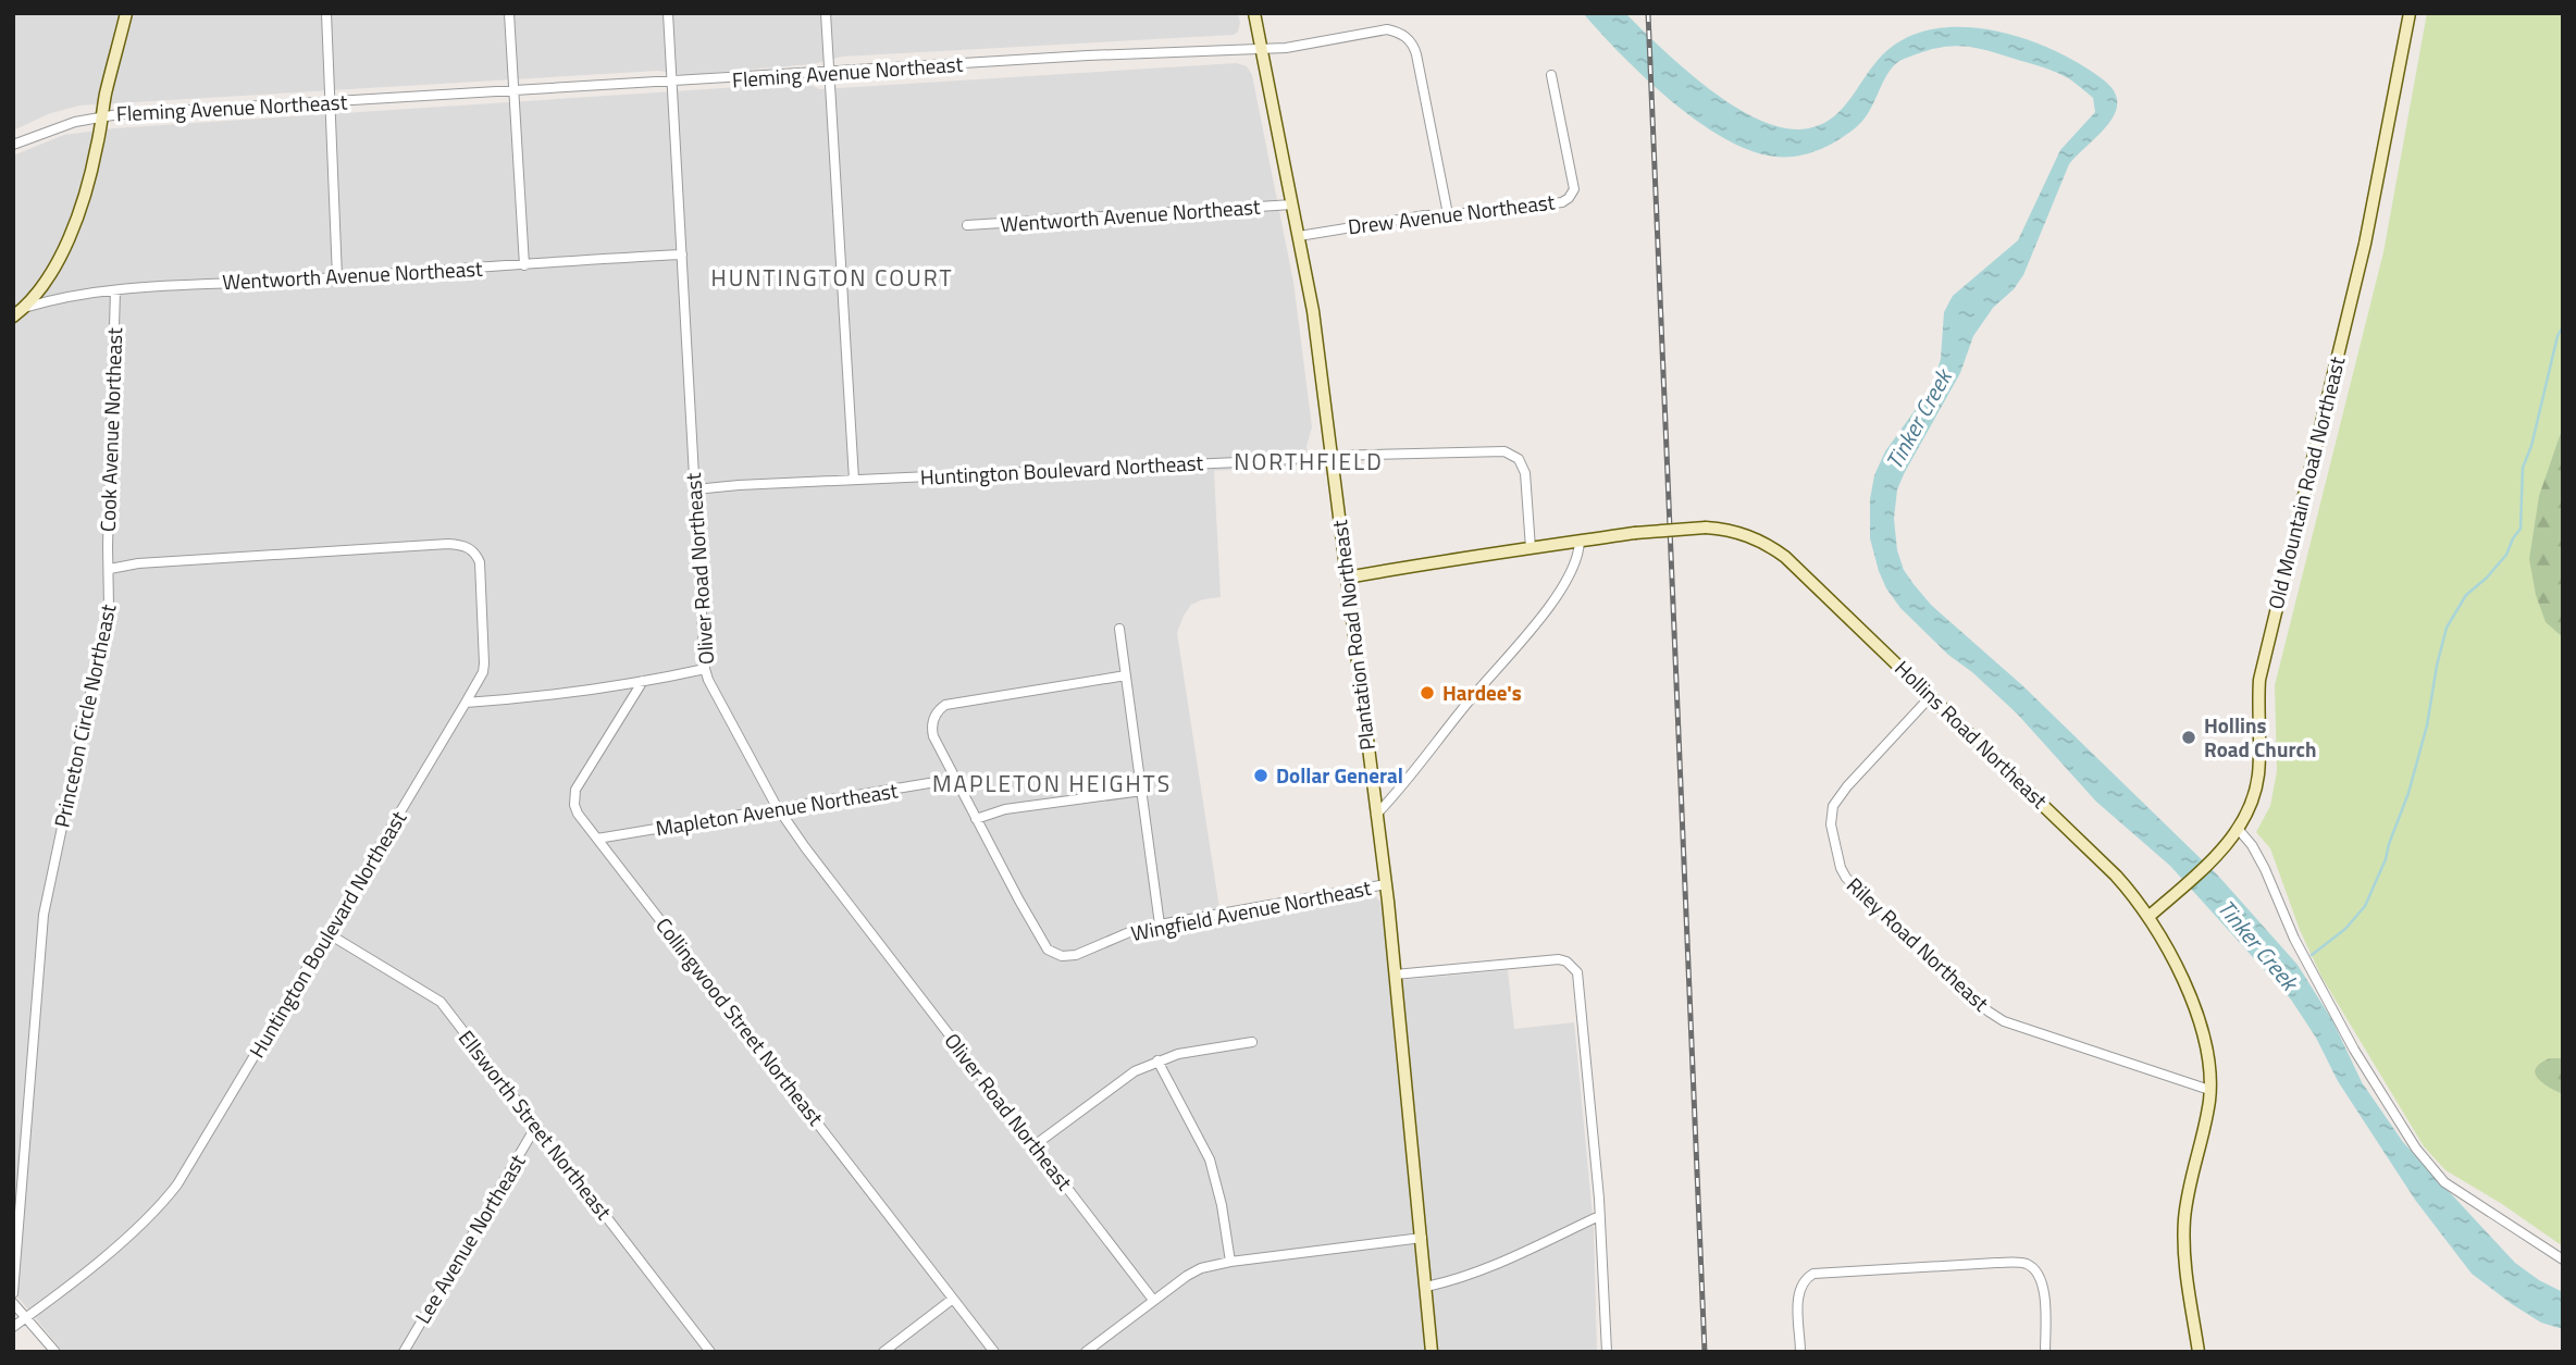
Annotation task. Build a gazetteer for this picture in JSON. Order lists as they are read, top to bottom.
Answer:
{
  "streets": {
    "main road": ["Old Mountain Road Northeast", "Plantation Road Northeast", "Hollins Road Northeast"],
    "street": [
      "Fleming Avenue Northeast",
      "Drew Avenue Northeast",
      "Wentworth Avenue Northeast",
      "Cook Avenue Northeast",
      "Huntington Boulevard Northeast",
      "Oliver Road Northeast",
      "Princeton Circle Northeast",
      "Mapleton Avenue Northeast",
      "Wingfield Avenue Northeast",
      "Riley Road Northeast",
      "Collingwood Street Northeast",
      "Ellsworth Street Northeast",
      "Lee Avenue Northeast"
    ]
  },
  "crossings": [
    ["Fleming Avenue Northeast", "Drew Avenue Northeast"],
    ["Fleming Avenue Northeast", "Oliver Road Northeast"],
    ["Fleming Avenue Northeast", "Plantation Road Northeast"],
    ["Drew Avenue Northeast", "Plantation Road Northeast"],
    ["Wentworth Avenue Northeast", "Cook Avenue Northeast"],
    ["Wentworth Avenue Northeast", "Oliver Road Northeast"],
    ["Wentworth Avenue Northeast", "Plantation Road Northeast"],
    ["Cook Avenue Northeast", "Princeton Circle Northeast"],
    ["Huntington Boulevard Northeast", "Oliver Road Northeast"],
    ["Huntington Boulevard Northeast", "Plantation Road Northeast"],
    ["Huntington Boulevard Northeast", "Hollins Road Northeast"],
    ["Huntington Boulevard Northeast", "Ellsworth Street Northeast"],
    ["Old Mountain Road Northeast", "Hollins Road Northeast"],
    ["Oliver Road Northeast", "Mapleton Avenue Northeast"],
    ["Plantation Road Northeast", "Hollins Road Northeast"],
    ["Plantation Road Northeast", "Wingfield Avenue Northeast"],
    ["Hollins Road Northeast", "Riley Road Northeast"],
    ["Mapleton Avenue Northeast", "Collingwood Street Northeast"],
    ["Ellsworth Street Northeast", "Lee Avenue Northeast"]
  ],
  "districts": ["HUNTINGTON COURT", "NORTHFIELD", "MAPLETON HEIGHTS"],
  "water": ["Tinker Creek"],
  "places": ["Hardee's", "Hollins Road Church", "Dollar General"]
}
